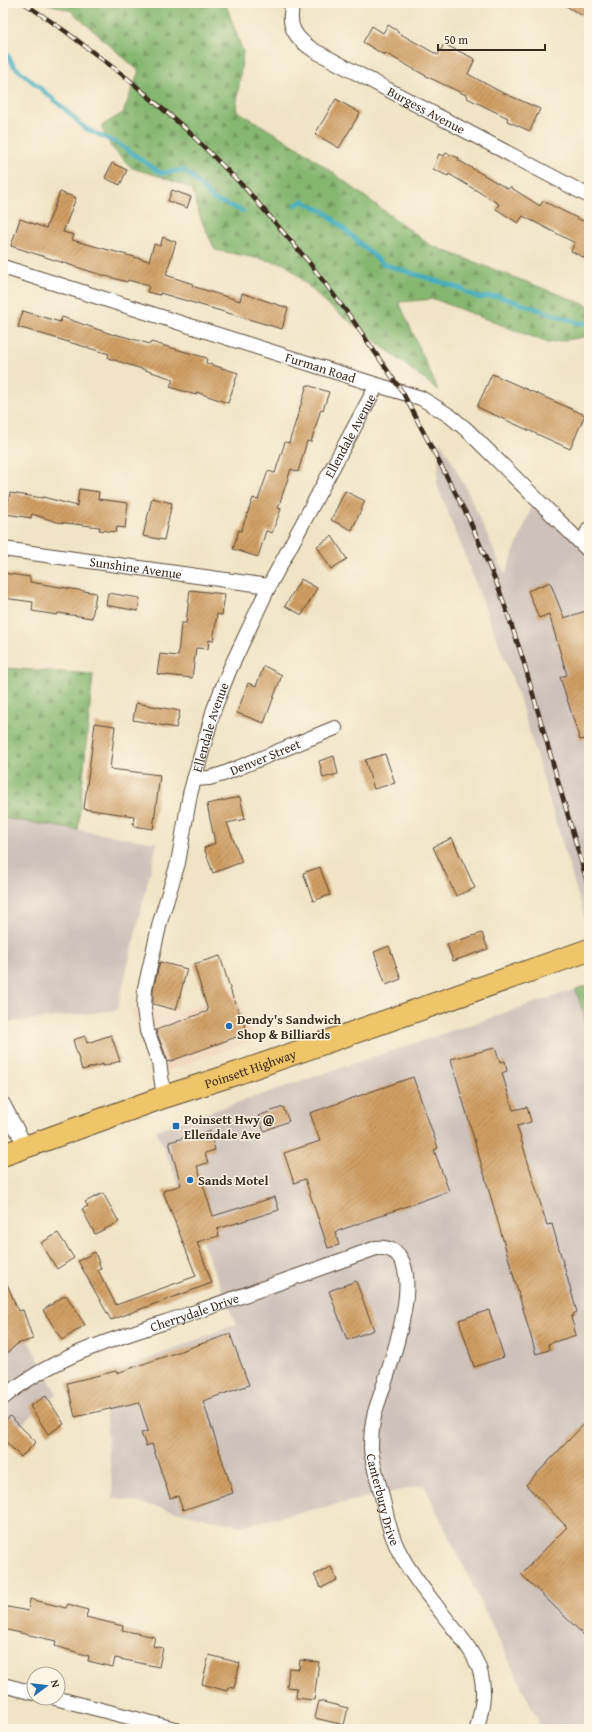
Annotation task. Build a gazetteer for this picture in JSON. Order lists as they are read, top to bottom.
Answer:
{
  "streets": {
    "highway": ["Poinsett Highway"],
    "street": [
      "Burgess Avenue",
      "Furman Road",
      "Ellendale Avenue",
      "Sunshine Avenue",
      "Denver Street",
      "Cherrydale Drive",
      "Canterbury Drive"
    ]
  },
  "crossings": [
    ["Furman Road", "Ellendale Avenue"],
    ["Ellendale Avenue", "Sunshine Avenue"],
    ["Ellendale Avenue", "Denver Street"],
    ["Ellendale Avenue", "Poinsett Highway"],
    ["Cherrydale Drive", "Canterbury Drive"]
  ],
  "places": {
    "other": ["Dendy's Sandwich Shop & Billiards", "Sands Motel"],
    "transit": ["Poinsett Hwy @ Ellendale Ave"]
  },
  "scale_bar": "50 m",
  "north": "right"
}
